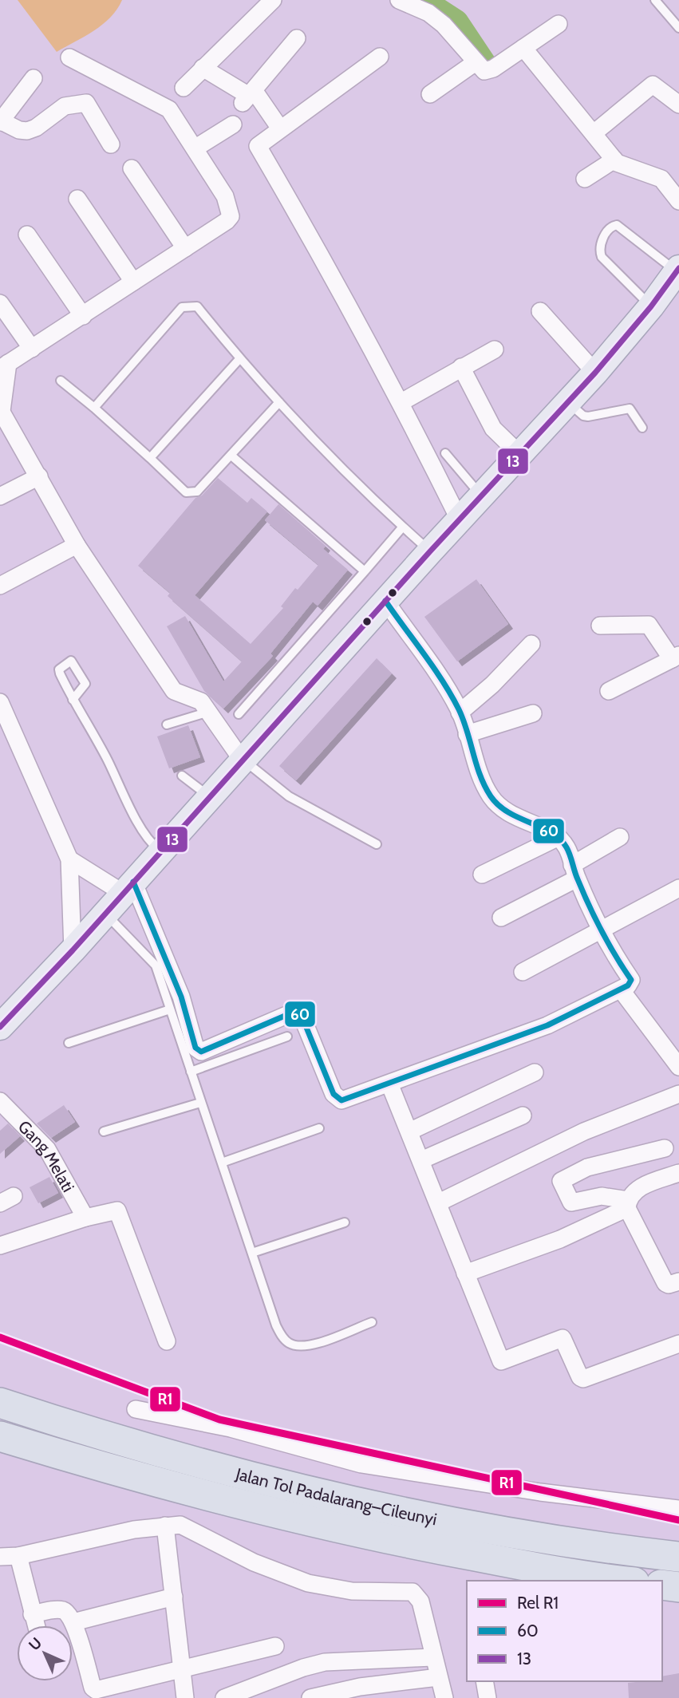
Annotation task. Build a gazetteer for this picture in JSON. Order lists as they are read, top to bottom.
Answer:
{
  "streets": {
    "highway": ["Jalan Tol Padalarang–Cileunyi"],
    "street": ["Gang Melati"]
  },
  "lines": ["transit line 13", "transit line 60", "rail line R1"],
  "legend": ["Rel R1", "60", "13"],
  "north": "top left"
}
